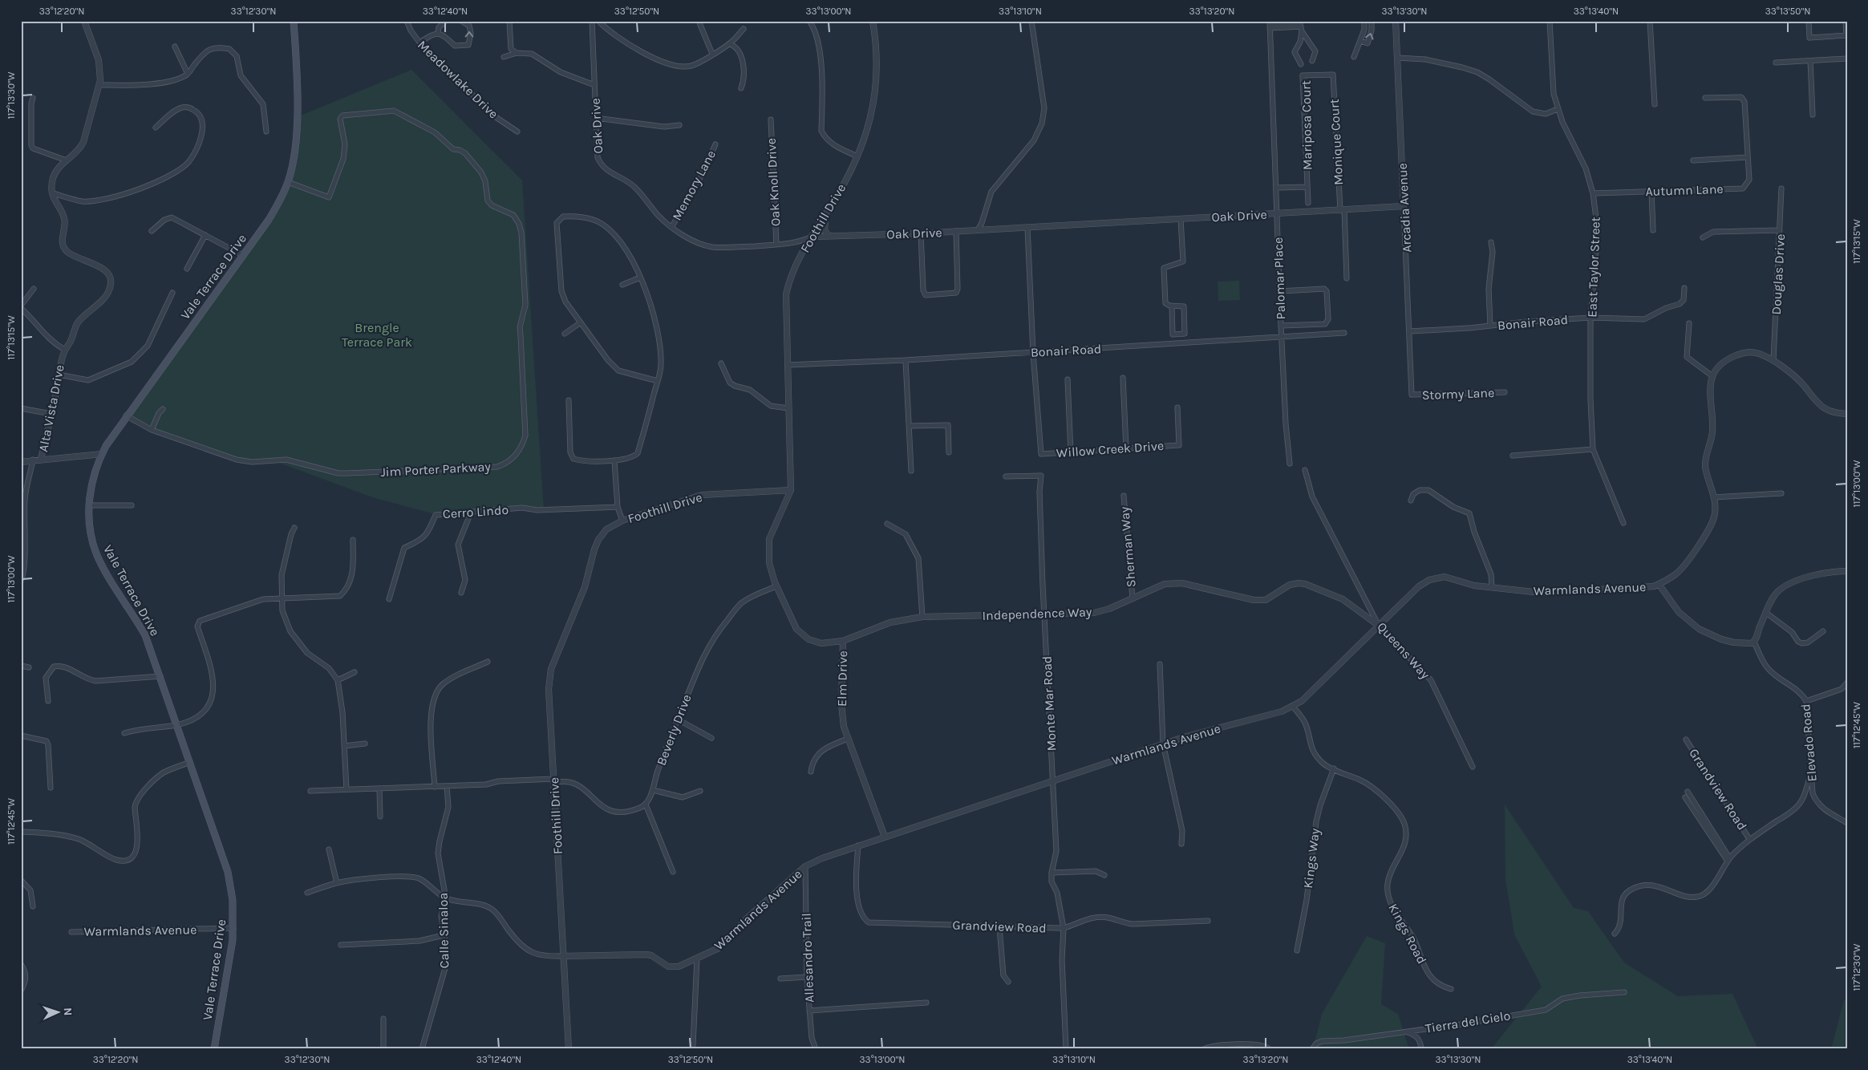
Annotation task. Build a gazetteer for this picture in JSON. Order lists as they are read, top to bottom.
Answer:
{
  "streets": {
    "main road": ["Vale Terrace Drive"],
    "street": [
      "Meadowlake Drive",
      "Mariposa Court",
      "Oak Drive",
      "Monique Court",
      "Oak Knoll Drive",
      "Memory Lane",
      "Autumn Lane",
      "Arcadia Avenue",
      "Foothill Drive",
      "East Taylor Street",
      "Douglas Drive",
      "Palomar Place",
      "Bonair Road",
      "Stormy Lane",
      "Alta Vista Drive",
      "Willow Creek Drive",
      "Jim Porter Parkway",
      "Cerro Lindo",
      "Sherman Way",
      "Warmlands Avenue",
      "Independence Way",
      "Queens Way",
      "Elm Drive",
      "Monte Mar Road",
      "Beverly Drive",
      "Elevado Road",
      "Grandview Road",
      "Kings Way",
      "Calle Sinaloa",
      "Kings Road",
      "Allesandro Trail",
      "Tierra del Cielo"
    ]
  },
  "crossings": [
    ["Mariposa Court", "Monique Court"],
    ["Oak Drive", "Monique Court"],
    ["Oak Drive", "Oak Knoll Drive"],
    ["Oak Drive", "Memory Lane"],
    ["Oak Drive", "Arcadia Avenue"],
    ["Oak Drive", "Foothill Drive"],
    ["Oak Drive", "Palomar Place"],
    ["Autumn Lane", "East Taylor Street"],
    ["Arcadia Avenue", "Bonair Road"],
    ["Arcadia Avenue", "Stormy Lane"],
    ["Foothill Drive", "Bonair Road"],
    ["Foothill Drive", "Warmlands Avenue"],
    ["Foothill Drive", "Elm Drive"],
    ["East Taylor Street", "Bonair Road"],
    ["Vale Terrace Drive", "Jim Porter Parkway"],
    ["Vale Terrace Drive", "Warmlands Avenue"],
    ["Palomar Place", "Bonair Road"],
    ["Bonair Road", "Willow Creek Drive"],
    ["Sherman Way", "Independence Way"],
    ["Warmlands Avenue", "Independence Way"],
    ["Warmlands Avenue", "Queens Way"],
    ["Warmlands Avenue", "Elm Drive"],
    ["Warmlands Avenue", "Monte Mar Road"],
    ["Warmlands Avenue", "Grandview Road"],
    ["Warmlands Avenue", "Calle Sinaloa"],
    ["Warmlands Avenue", "Kings Road"],
    ["Warmlands Avenue", "Allesandro Trail"],
    ["Independence Way", "Queens Way"],
    ["Independence Way", "Elm Drive"],
    ["Independence Way", "Monte Mar Road"],
    ["Elm Drive", "Beverly Drive"],
    ["Monte Mar Road", "Grandview Road"],
    ["Elevado Road", "Grandview Road"],
    ["Kings Way", "Kings Road"]
  ],
  "parks": ["Brengle Terrace Park"],
  "north": "right",
  "coordinates": [
    "33°12'20\"N",
    "33°12'30\"N",
    "33°12'40\"N",
    "33°12'50\"N",
    "33°13'00\"N",
    "33°13'10\"N",
    "33°13'20\"N",
    "33°13'30\"N",
    "33°13'40\"N",
    "33°13'50\"N",
    "117°13'30\"W",
    "117°13'15\"W",
    "117°13'00\"W",
    "117°12'45\"W",
    "117°12'30\"W"
  ]
}
